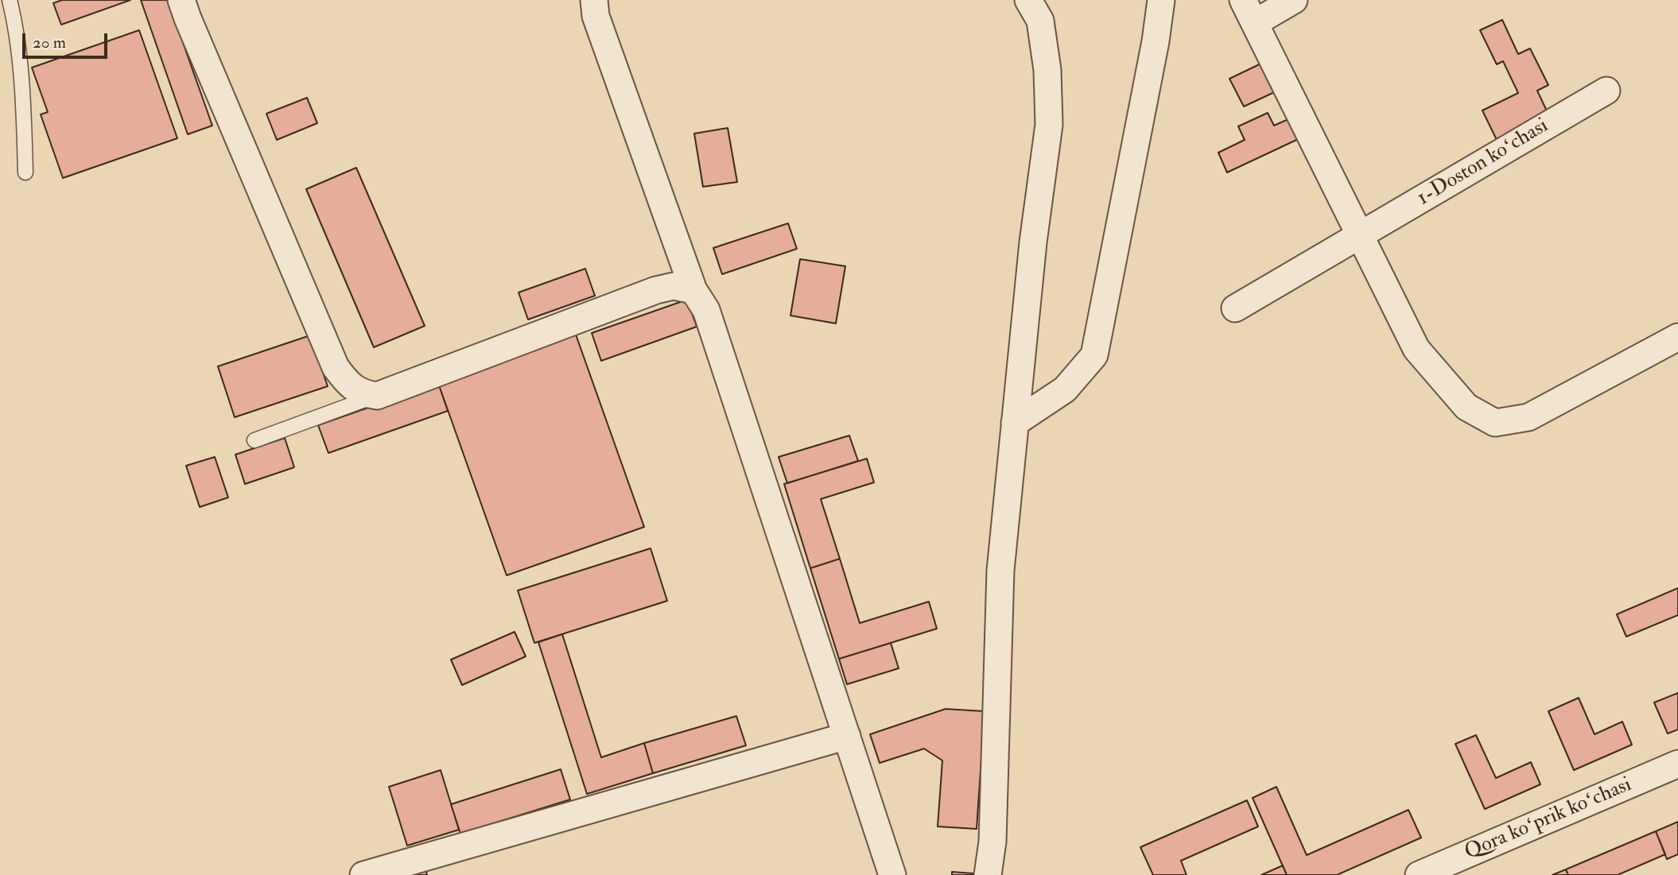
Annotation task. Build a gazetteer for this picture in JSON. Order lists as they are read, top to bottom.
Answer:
{
  "streets": {
    "street": ["1-Doston koʻchasi", "Qora koʻprik koʻchasi"]
  },
  "scale_bar": "20 m"
}
